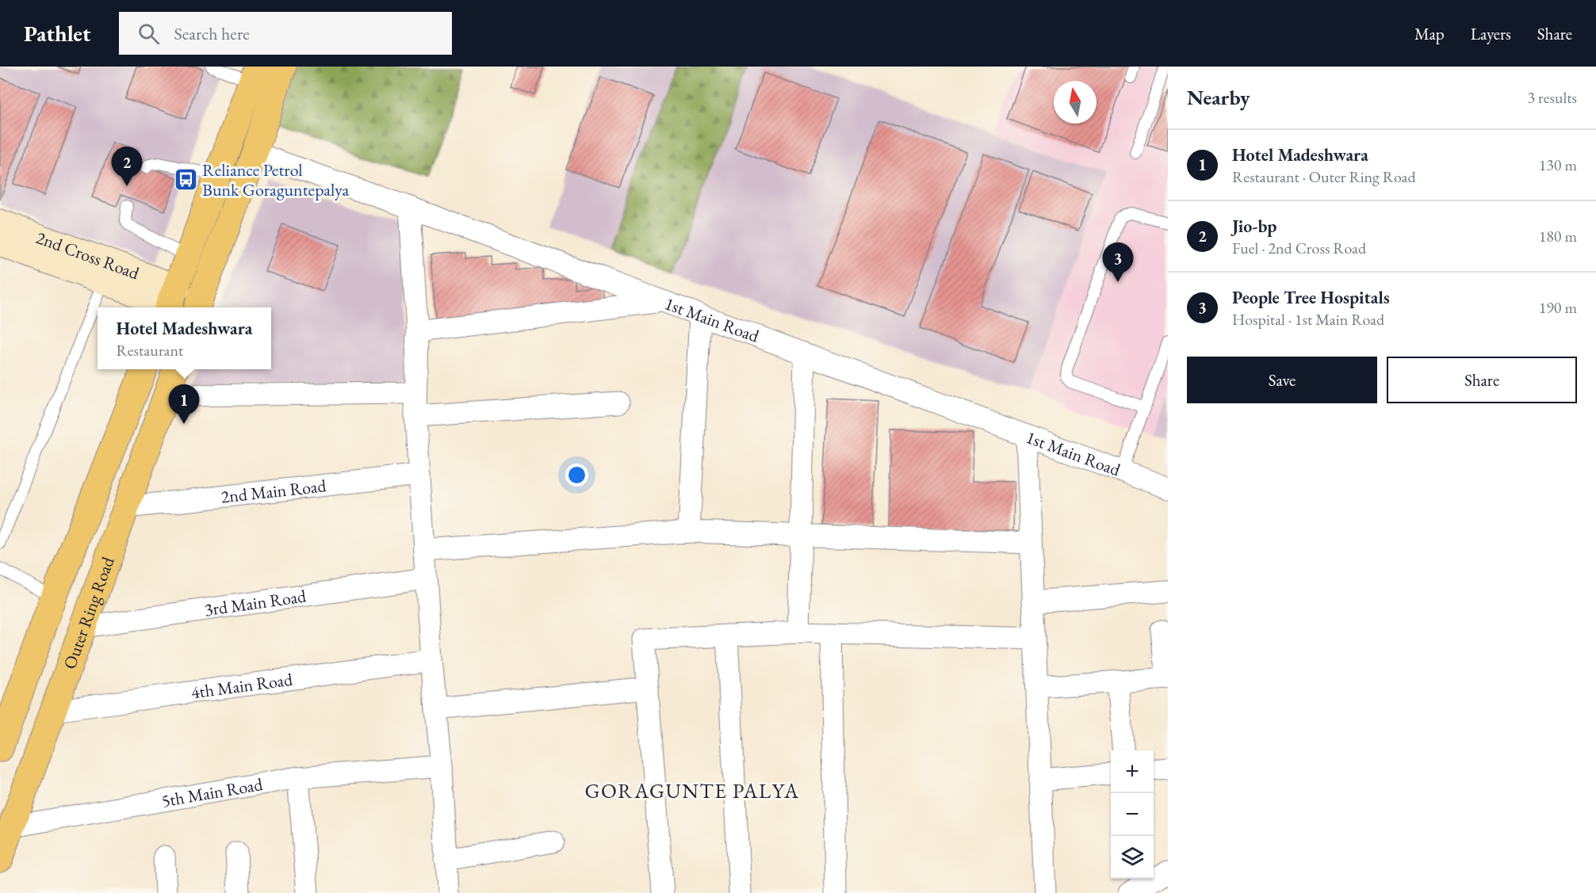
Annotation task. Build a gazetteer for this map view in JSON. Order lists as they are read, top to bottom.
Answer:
{
  "streets": {
    "highway": ["Outer Ring Road"],
    "street": [
      "2nd Cross Road",
      "1st Main Road",
      "2nd Main Road",
      "3rd Main Road",
      "4th Main Road",
      "5th Main Road"
    ]
  },
  "crossings": [
    ["2nd Main Road", "Outer Ring Road"],
    ["3rd Main Road", "Outer Ring Road"],
    ["Outer Ring Road", "4th Main Road"],
    ["Outer Ring Road", "5th Main Road"]
  ],
  "districts": ["GORAGUNTE PALYA"],
  "places": {
    "bus stop": ["Reliance Petrol Bunk Goraguntepalya"]
  },
  "north": "top",
  "page": {
    "header": "Pathlet",
    "search": "Search here",
    "nav": ["Map", "Layers", "Share"],
    "heading": ["Nearby", "3 results"],
    "list": [
      {
        "mark": "1",
        "name": "Hotel Madeshwara",
        "note": "Restaurant · Outer Ring Road",
        "value": "130 m"
      },
      {
        "mark": "2",
        "name": "Jio-bp",
        "note": "Fuel · 2nd Cross Road",
        "value": "180 m"
      },
      {
        "mark": "3",
        "name": "People Tree Hospitals",
        "note": "Hospital · 1st Main Road",
        "value": "190 m"
      }
    ],
    "pins": ["2", "3", "1"],
    "popup": ["Hotel Madeshwara", "Restaurant"],
    "buttons": ["Save", "Share"],
    "map_buttons": ["+", "−"]
  }
}
